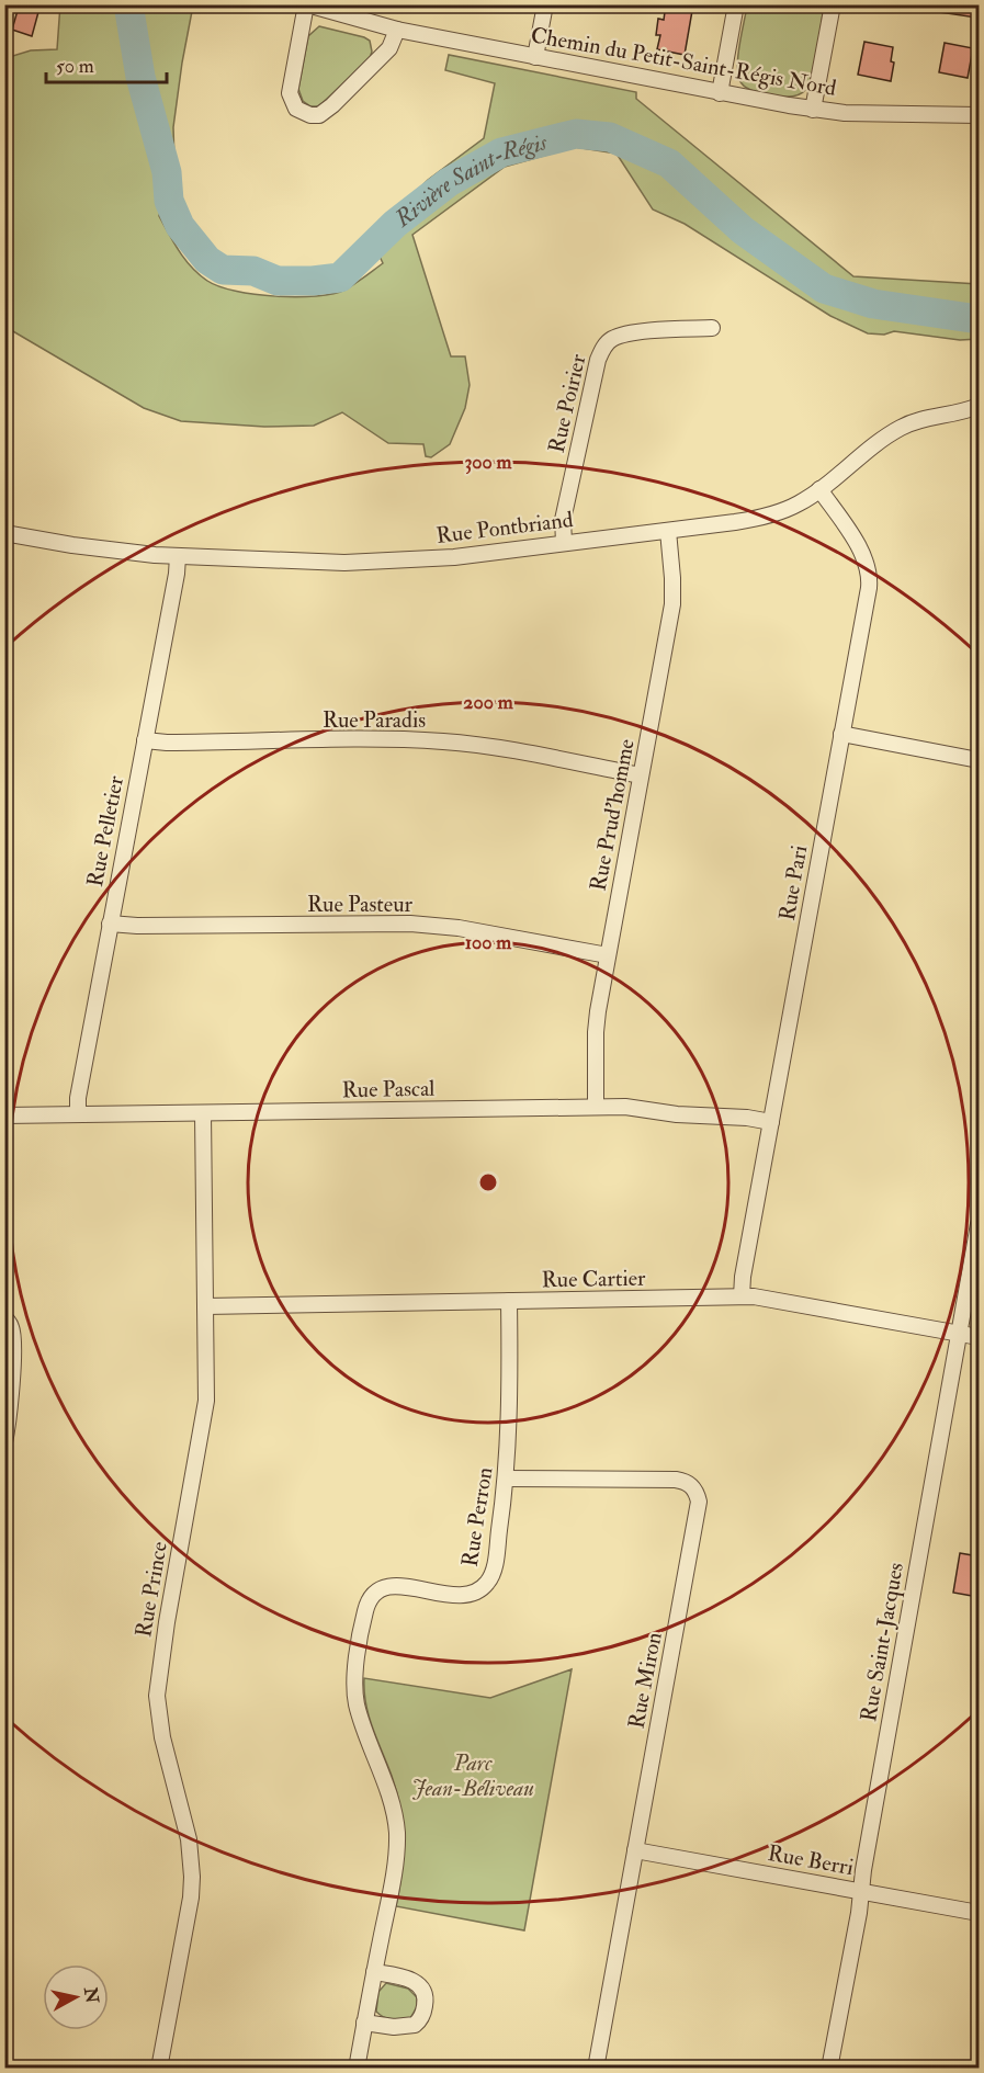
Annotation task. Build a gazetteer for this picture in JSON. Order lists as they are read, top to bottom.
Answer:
{
  "streets": {
    "street": [
      "Chemin du Petit-Saint-Régis Nord",
      "Rue Poirier",
      "Rue Pontbriand",
      "Rue Paradis",
      "Rue Prud'homme",
      "Rue Pelletier",
      "Rue Pari",
      "Rue Pasteur",
      "Rue Pascal",
      "Rue Cartier",
      "Rue Perron",
      "Rue Prince",
      "Rue Saint-Jacques",
      "Rue Miron",
      "Rue Berri"
    ]
  },
  "crossings": [
    ["Rue Poirier", "Rue Pontbriand"],
    ["Rue Pontbriand", "Rue Prud'homme"],
    ["Rue Pontbriand", "Rue Pelletier"],
    ["Rue Pontbriand", "Rue Pari"],
    ["Rue Paradis", "Rue Prud'homme"],
    ["Rue Paradis", "Rue Pelletier"],
    ["Rue Prud'homme", "Rue Pasteur"],
    ["Rue Prud'homme", "Rue Pascal"],
    ["Rue Pelletier", "Rue Pasteur"],
    ["Rue Pelletier", "Rue Pascal"],
    ["Rue Pari", "Rue Pascal"],
    ["Rue Pari", "Rue Cartier"],
    ["Rue Pascal", "Rue Prince"],
    ["Rue Cartier", "Rue Perron"],
    ["Rue Cartier", "Rue Prince"],
    ["Rue Cartier", "Rue Saint-Jacques"],
    ["Rue Perron", "Rue Miron"],
    ["Rue Saint-Jacques", "Rue Berri"],
    ["Rue Miron", "Rue Berri"]
  ],
  "water": ["Rivière Saint-Régis"],
  "parks": ["Parc Jean-Béliveau"],
  "scale_bar": "50 m",
  "north": "right",
  "rings": ["300 m", "200 m", "100 m"]
}
